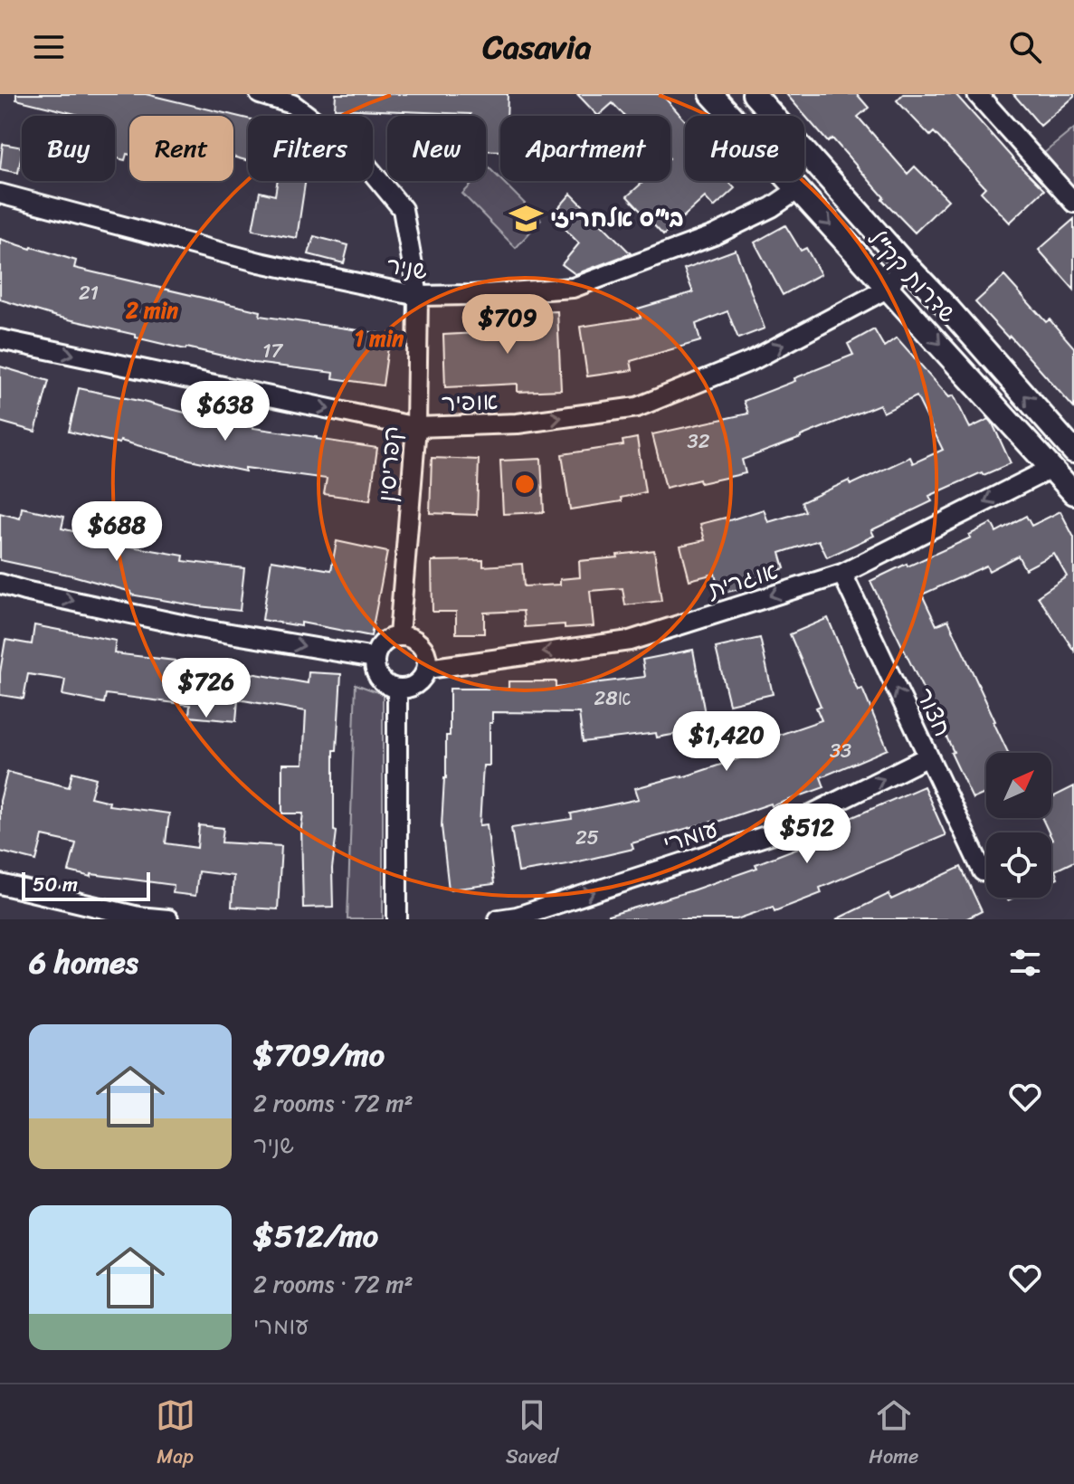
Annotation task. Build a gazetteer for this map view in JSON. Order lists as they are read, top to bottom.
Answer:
{
  "streets": {
    "main road": ["שדרות קק\"ל"],
    "street": [
      "שניר",
      "אופיר",
      "קפריסין",
      "אוגרית",
      "חצור",
      "עומרי"
    ]
  },
  "crossings": [
    ["שניר", "שדרות קק\"ל"],
    ["שניר", "קפריסין"],
    ["שדרות קק\"ל", "אופיר"],
    ["שדרות קק\"ל", "אוגרית"],
    ["אופיר", "קפריסין"],
    ["קפריסין", "אוגרית"],
    ["אוגרית", "חצור"],
    ["חצור", "עומרי"]
  ],
  "one_way": [
    "אופיר",
    "אוגרית",
    "חצור",
    "עומרי"
  ],
  "places": {
    "school or university": ["בי\"ס אלחריזי"]
  },
  "house_numbers": [
    "21",
    "17",
    "32",
    "28א",
    "33",
    "25"
  ],
  "scale_bar": "50 m",
  "north": "top right",
  "page": {
    "header": "Casavia",
    "chip": [
      "Buy",
      "Rent",
      "Filters",
      "New",
      "Apartment",
      "House"
    ],
    "price": [
      "$709",
      "$638",
      "$688",
      "$726",
      "$1,420",
      "$512"
    ],
    "scale": "50 m",
    "heading": "6 homes",
    "list": [
      {
        "name": "$709/mo",
        "note": "2 rooms · 72 m² · שניר"
      },
      {
        "name": "$512/mo",
        "note": "2 rooms · 72 m² · עומרי"
      }
    ],
    "tabs": ["Map", "Saved", "Home"]
  },
  "rings": ["2 min", "1 min"]
}
